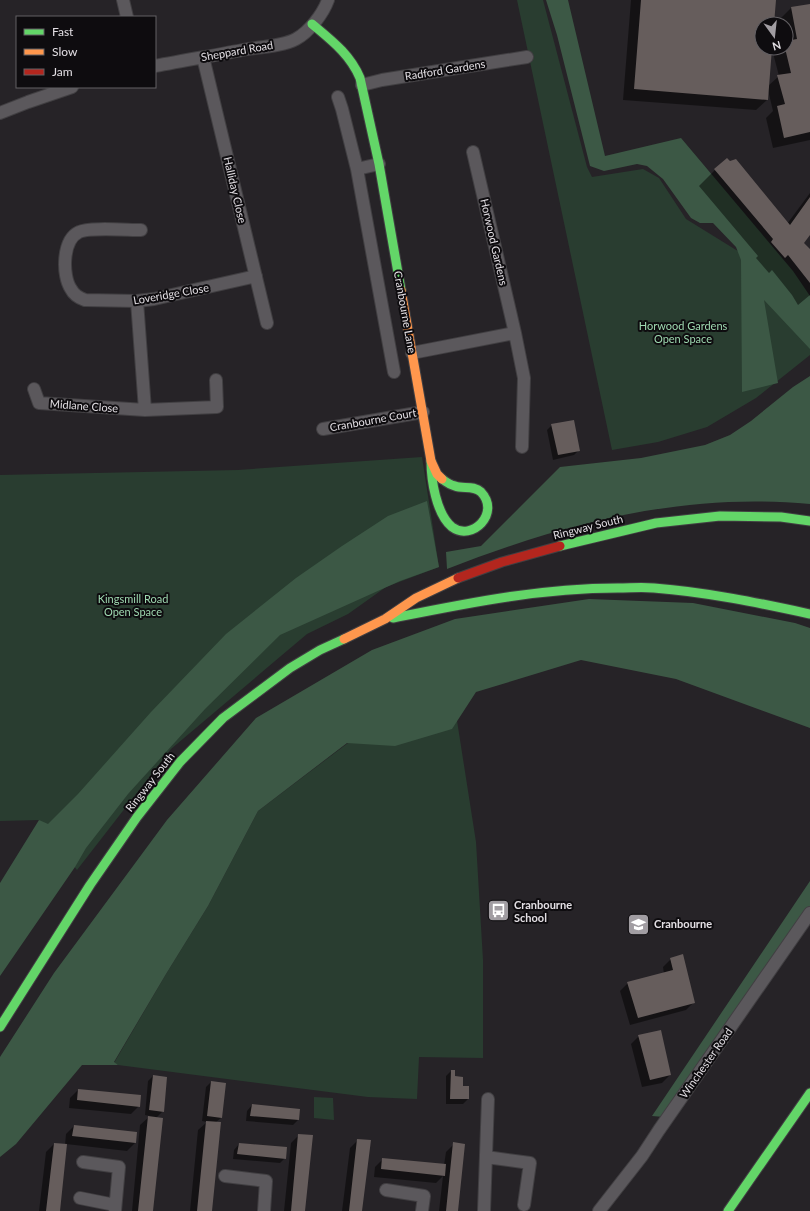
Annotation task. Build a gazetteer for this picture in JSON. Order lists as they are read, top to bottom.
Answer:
{
  "streets": {
    "main road": ["Cranbourne Lane", "Ringway South"],
    "street": [
      "Sheppard Road",
      "Radford Gardens",
      "Halliday Close",
      "Horwood Gardens",
      "Loveridge Close",
      "Midlane Close",
      "Cranbourne Court",
      "Winchester Road"
    ]
  },
  "crossings": [
    ["Sheppard Road", "Halliday Close"],
    ["Sheppard Road", "Cranbourne Lane"],
    ["Radford Gardens", "Cranbourne Lane"],
    ["Halliday Close", "Loveridge Close"],
    ["Cranbourne Lane", "Cranbourne Court"]
  ],
  "parks": ["Horwood Gardens Open Space", "Kingsmill Road Open Space"],
  "places": {
    "bus stop": ["Cranbourne School"],
    "school or university": ["Cranbourne"]
  },
  "legend": ["Fast", "Slow", "Jam"],
  "north": "bottom"
}
